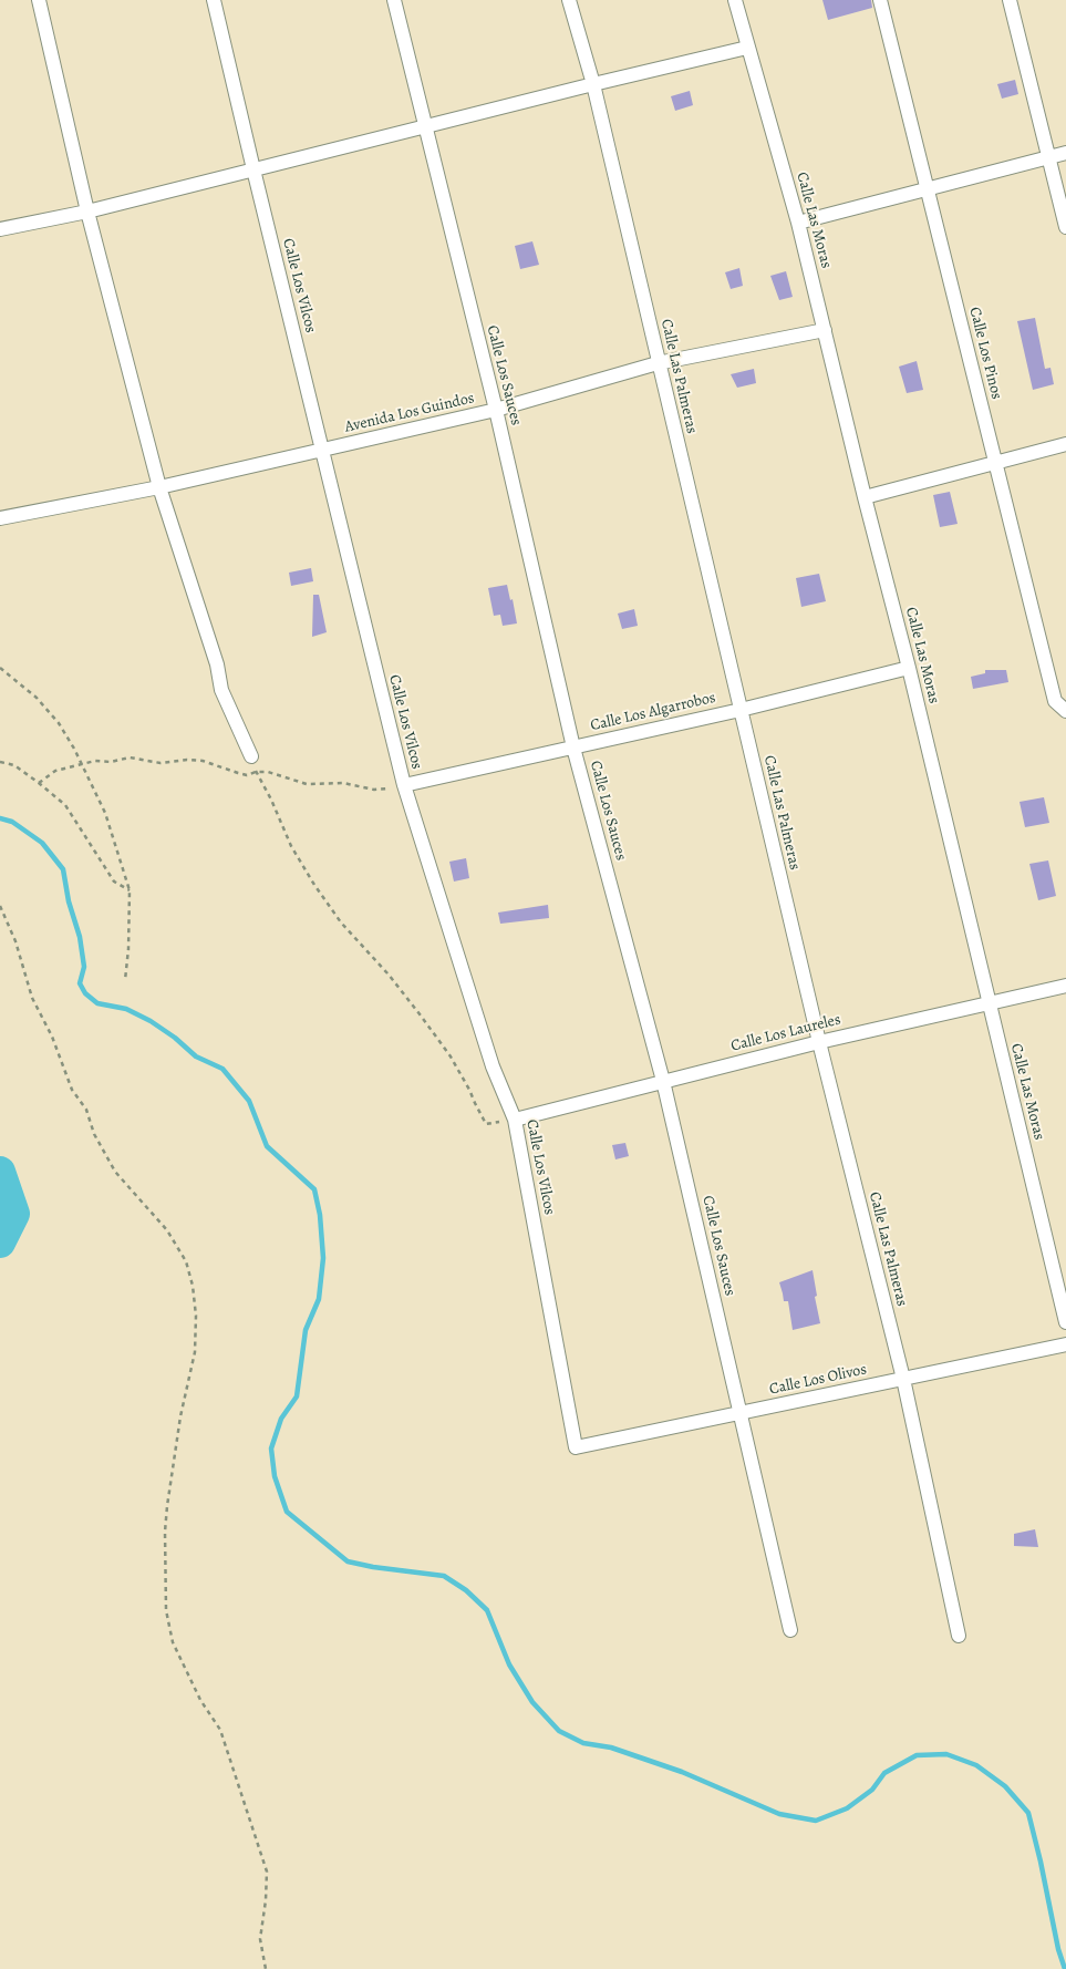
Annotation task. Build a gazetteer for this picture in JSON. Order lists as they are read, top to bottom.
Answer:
{
  "streets": {
    "street": [
      "Calle Las Moras",
      "Calle Los Vilcos",
      "Calle Los Pinos",
      "Calle Los Sauces",
      "Calle Las Palmeras",
      "Avenida Los Guindos",
      "Calle Los Algarrobos",
      "Calle Los Laureles",
      "Calle Los Olivos"
    ]
  },
  "crossings": [
    ["Calle Las Moras", "Avenida Los Guindos"],
    ["Calle Las Moras", "Calle Los Algarrobos"],
    ["Calle Las Moras", "Calle Los Laureles"],
    ["Calle Los Vilcos", "Avenida Los Guindos"],
    ["Calle Los Vilcos", "Calle Los Algarrobos"],
    ["Calle Los Vilcos", "Calle Los Laureles"],
    ["Calle Los Vilcos", "Calle Los Olivos"],
    ["Calle Los Sauces", "Avenida Los Guindos"],
    ["Calle Los Sauces", "Calle Los Algarrobos"],
    ["Calle Los Sauces", "Calle Los Laureles"],
    ["Calle Los Sauces", "Calle Los Olivos"],
    ["Calle Las Palmeras", "Avenida Los Guindos"],
    ["Calle Las Palmeras", "Calle Los Algarrobos"],
    ["Calle Las Palmeras", "Calle Los Laureles"],
    ["Calle Las Palmeras", "Calle Los Olivos"]
  ]
}
